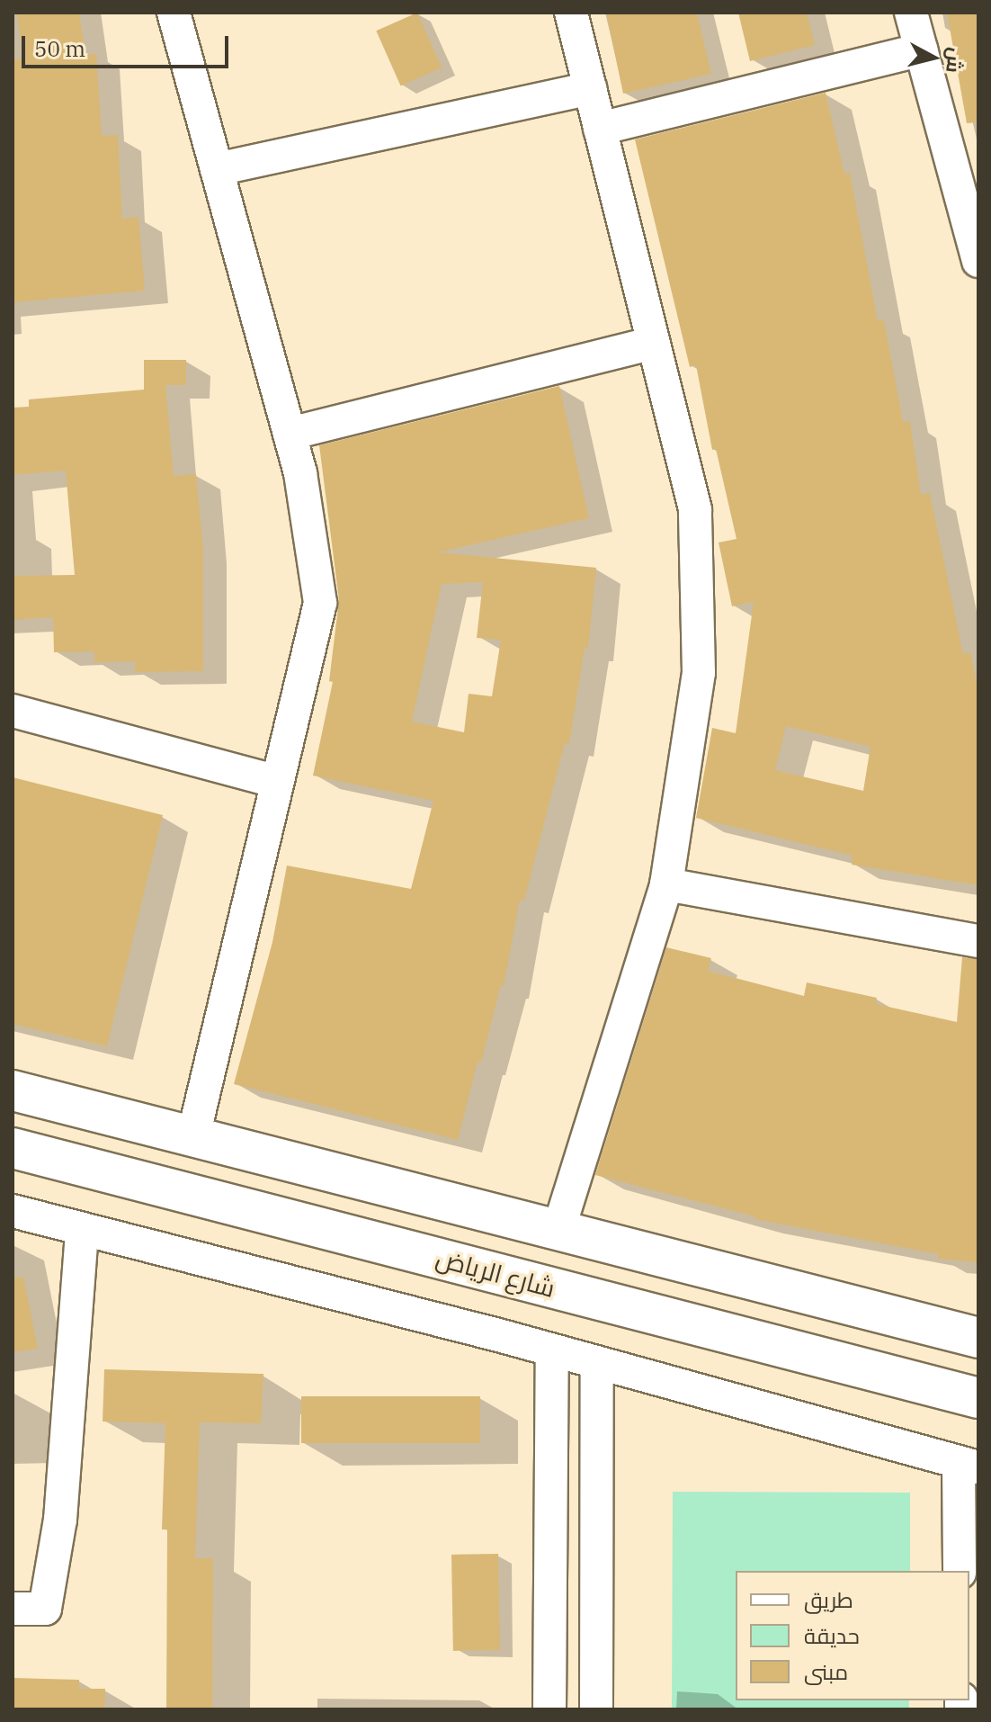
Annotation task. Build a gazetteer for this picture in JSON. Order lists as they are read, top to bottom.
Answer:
{
  "streets": {
    "main road": ["شارع الرياض"]
  },
  "legend": ["طريق", "حديقة", "مبنى"],
  "scale_bar": "50 m",
  "north": "right"
}
